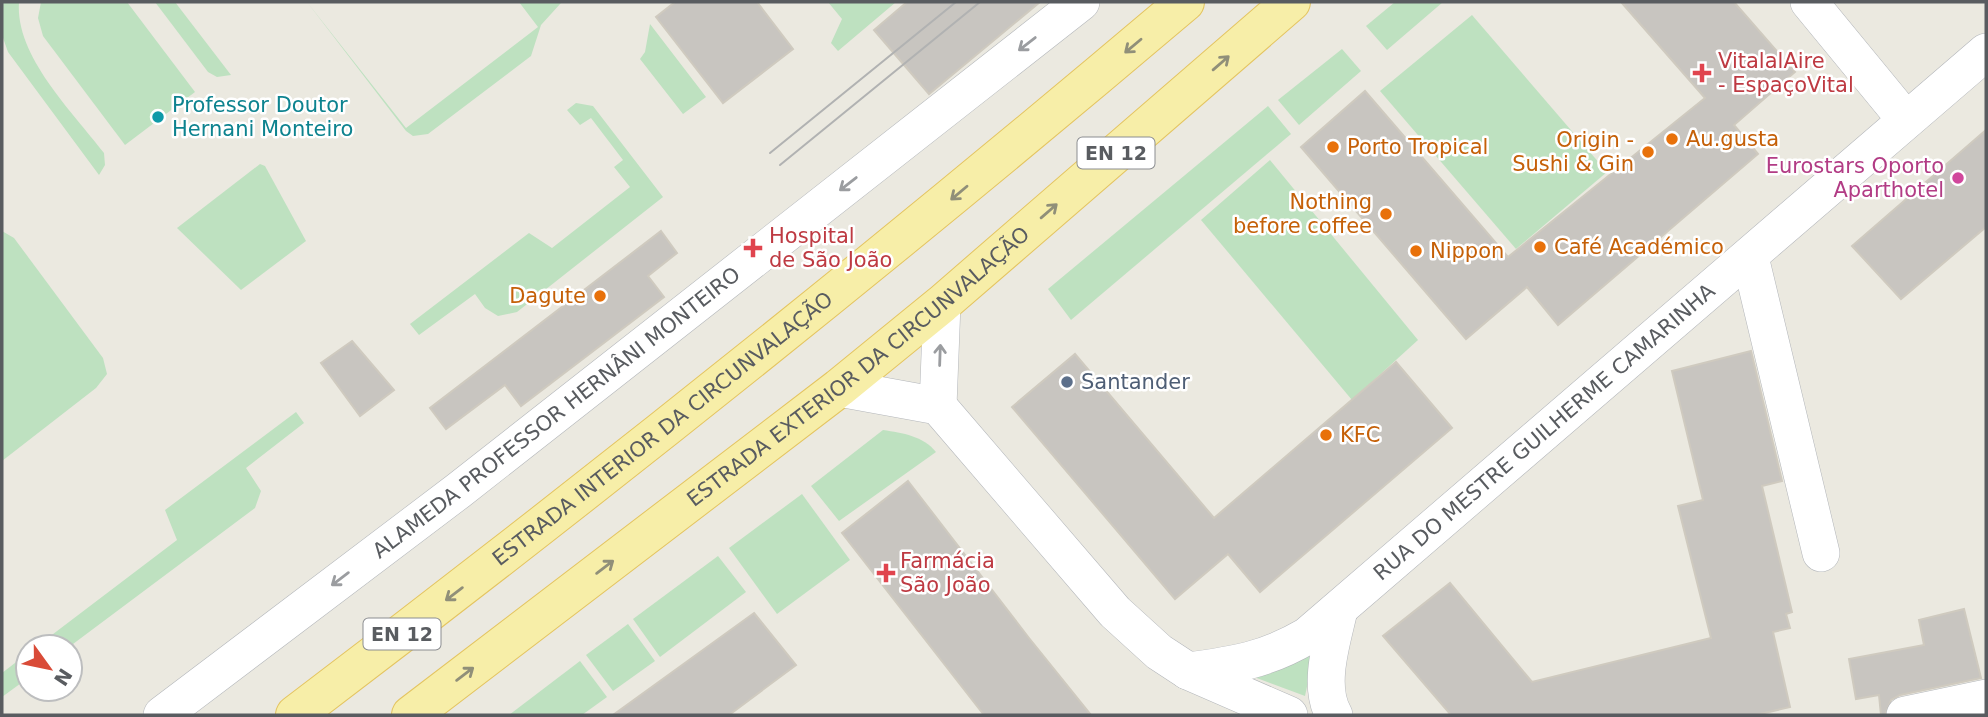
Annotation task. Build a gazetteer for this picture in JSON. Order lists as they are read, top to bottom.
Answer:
{
  "streets": {
    "main road": ["EN 12", "ESTRADA EXTERIOR DA CIRCUNVALAÇÃO", "ESTRADA INTERIOR DA CIRCUNVALAÇÃO"],
    "street": ["ALAMEDA PROFESSOR HERNÂNI MONTEIRO", "RUA DO MESTRE GUILHERME CAMARINHA"]
  },
  "one_way": ["ESTRADA EXTERIOR DA CIRCUNVALAÇÃO", "ALAMEDA PROFESSOR HERNÂNI MONTEIRO", "ESTRADA INTERIOR DA CIRCUNVALAÇÃO"],
  "places": {
    "health": ["VitalalAire - EspaçoVital", "Hospital de São João", "Farmácia São João"],
    "other": [
      "Professor Doutor Hernani Monteiro",
      "Au.gusta",
      "Porto Tropical",
      "Origin - Sushi & Gin",
      "Eurostars Oporto Aparthotel",
      "Nothing before coffee",
      "Café Académico",
      "Nippon",
      "Dagute",
      "Santander",
      "KFC"
    ]
  },
  "north": "bottom right"
}
